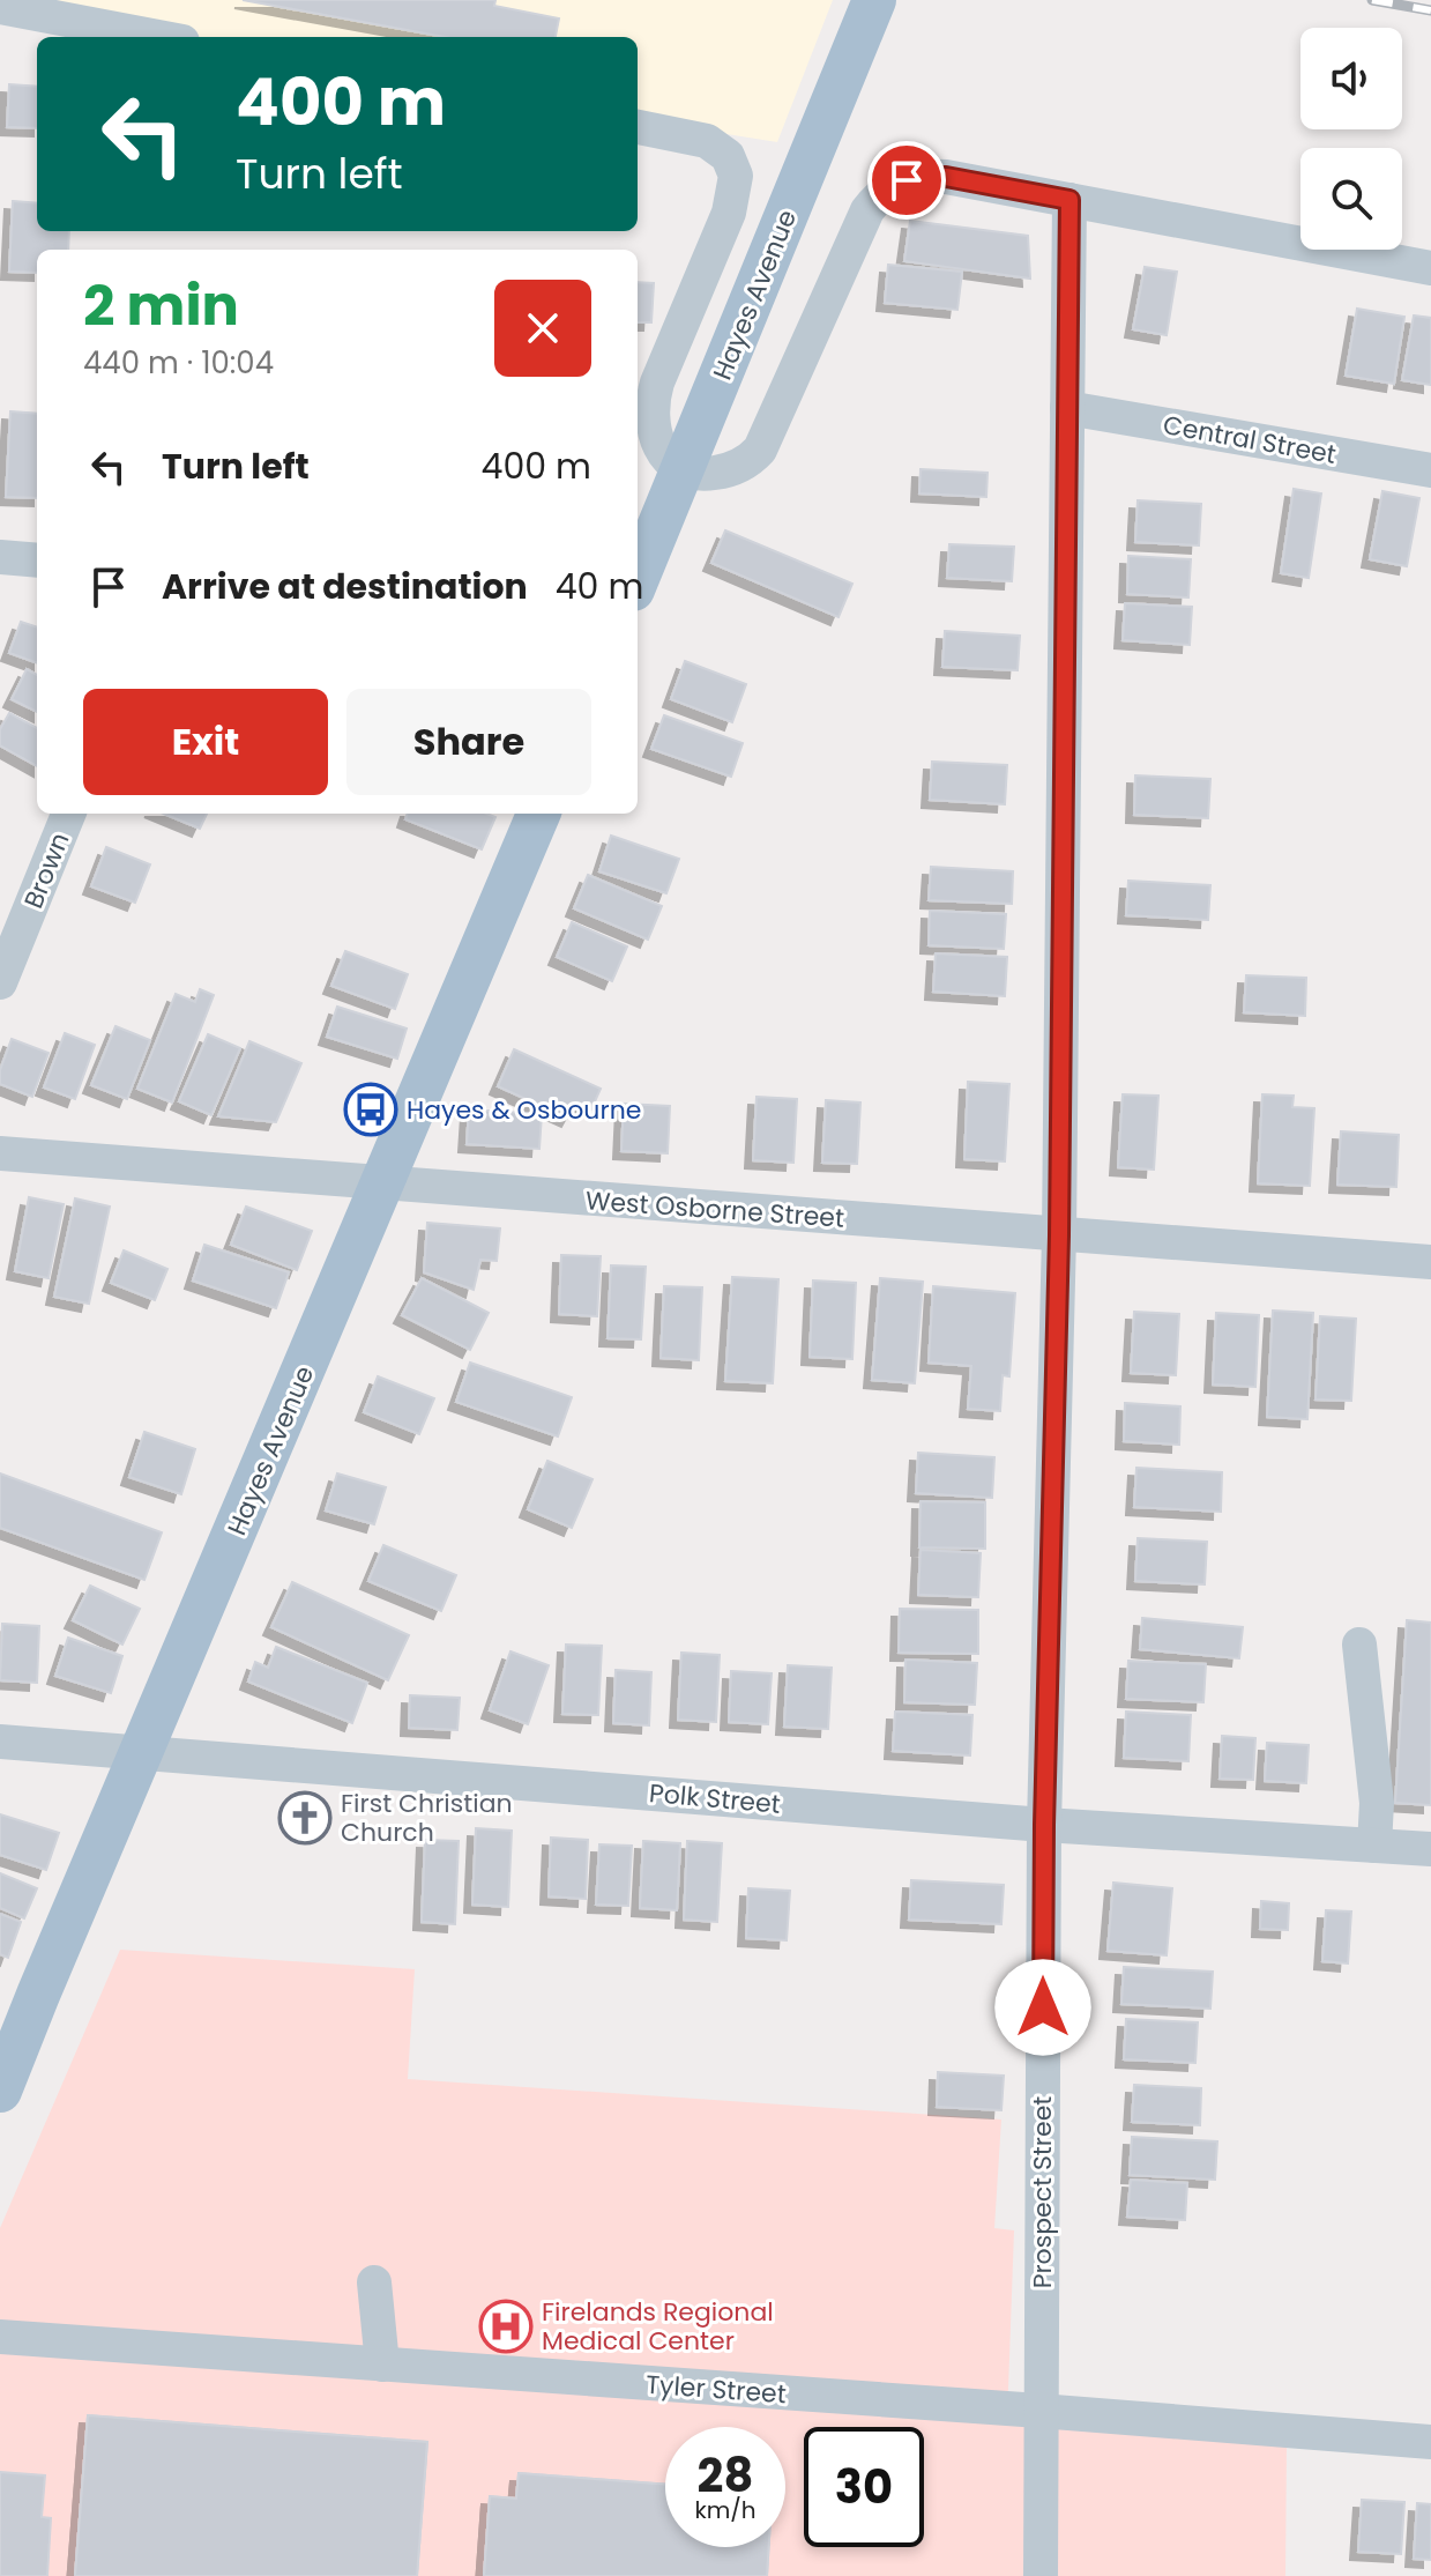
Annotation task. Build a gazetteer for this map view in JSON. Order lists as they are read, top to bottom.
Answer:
{
  "streets": {
    "main road": ["Hayes Avenue"],
    "street": [
      "Central Street",
      "Brown",
      "West Osborne Street",
      "Polk Street",
      "Prospect Street",
      "Tyler Street"
    ]
  },
  "crossings": [
    ["Hayes Avenue", "West Osborne Street"],
    ["Hayes Avenue", "Polk Street"],
    ["Central Street", "Prospect Street"],
    ["West Osborne Street", "Prospect Street"],
    ["Polk Street", "Prospect Street"],
    ["Prospect Street", "Tyler Street"]
  ],
  "places": {
    "bus stop": ["Hayes & Osbourne"],
    "church": ["First Christian Church"],
    "hospital": ["Firelands Regional Medical Center"]
  },
  "page": {
    "turn": ["400 m", "Turn left"],
    "heading": ["2 min", "440 m · 10:04"],
    "list": [
      {
        "name": "Turn left",
        "value": "400 m"
      },
      {
        "name": "Arrive at destination",
        "value": "40 m"
      }
    ],
    "buttons": ["Exit", "Share"],
    "speed": "28 km/h",
    "limit": "30"
  }
}
